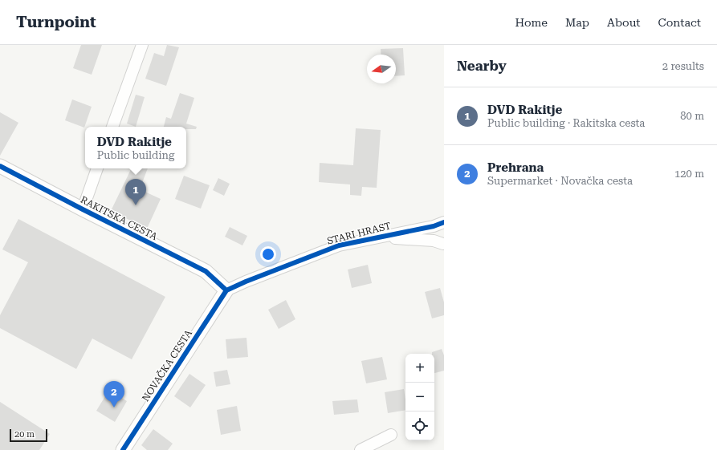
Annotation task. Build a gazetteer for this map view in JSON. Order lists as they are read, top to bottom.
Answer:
{
  "streets": {
    "street": ["RAKITSKA CESTA", "STARI HRAST", "NOVAČKA CESTA"]
  },
  "crossings": [
    ["RAKITSKA CESTA", "STARI HRAST"],
    ["RAKITSKA CESTA", "NOVAČKA CESTA"],
    ["STARI HRAST", "NOVAČKA CESTA"]
  ],
  "scale_bar": "20 m",
  "north": "left",
  "page": {
    "header": "Turnpoint",
    "nav": [
      "Home",
      "Map",
      "About",
      "Contact"
    ],
    "heading": ["Nearby", "2 results"],
    "list": [
      {
        "mark": "1",
        "name": "DVD Rakitje",
        "note": "Public building · Rakitska cesta",
        "value": "80 m"
      },
      {
        "mark": "2",
        "name": "Prehrana",
        "note": "Supermarket · Novačka cesta",
        "value": "120 m"
      }
    ],
    "popup": ["DVD Rakitje", "Public building"],
    "pins": ["1", "2"],
    "map_buttons": ["+", "−"],
    "scale": "20 m"
  }
}
